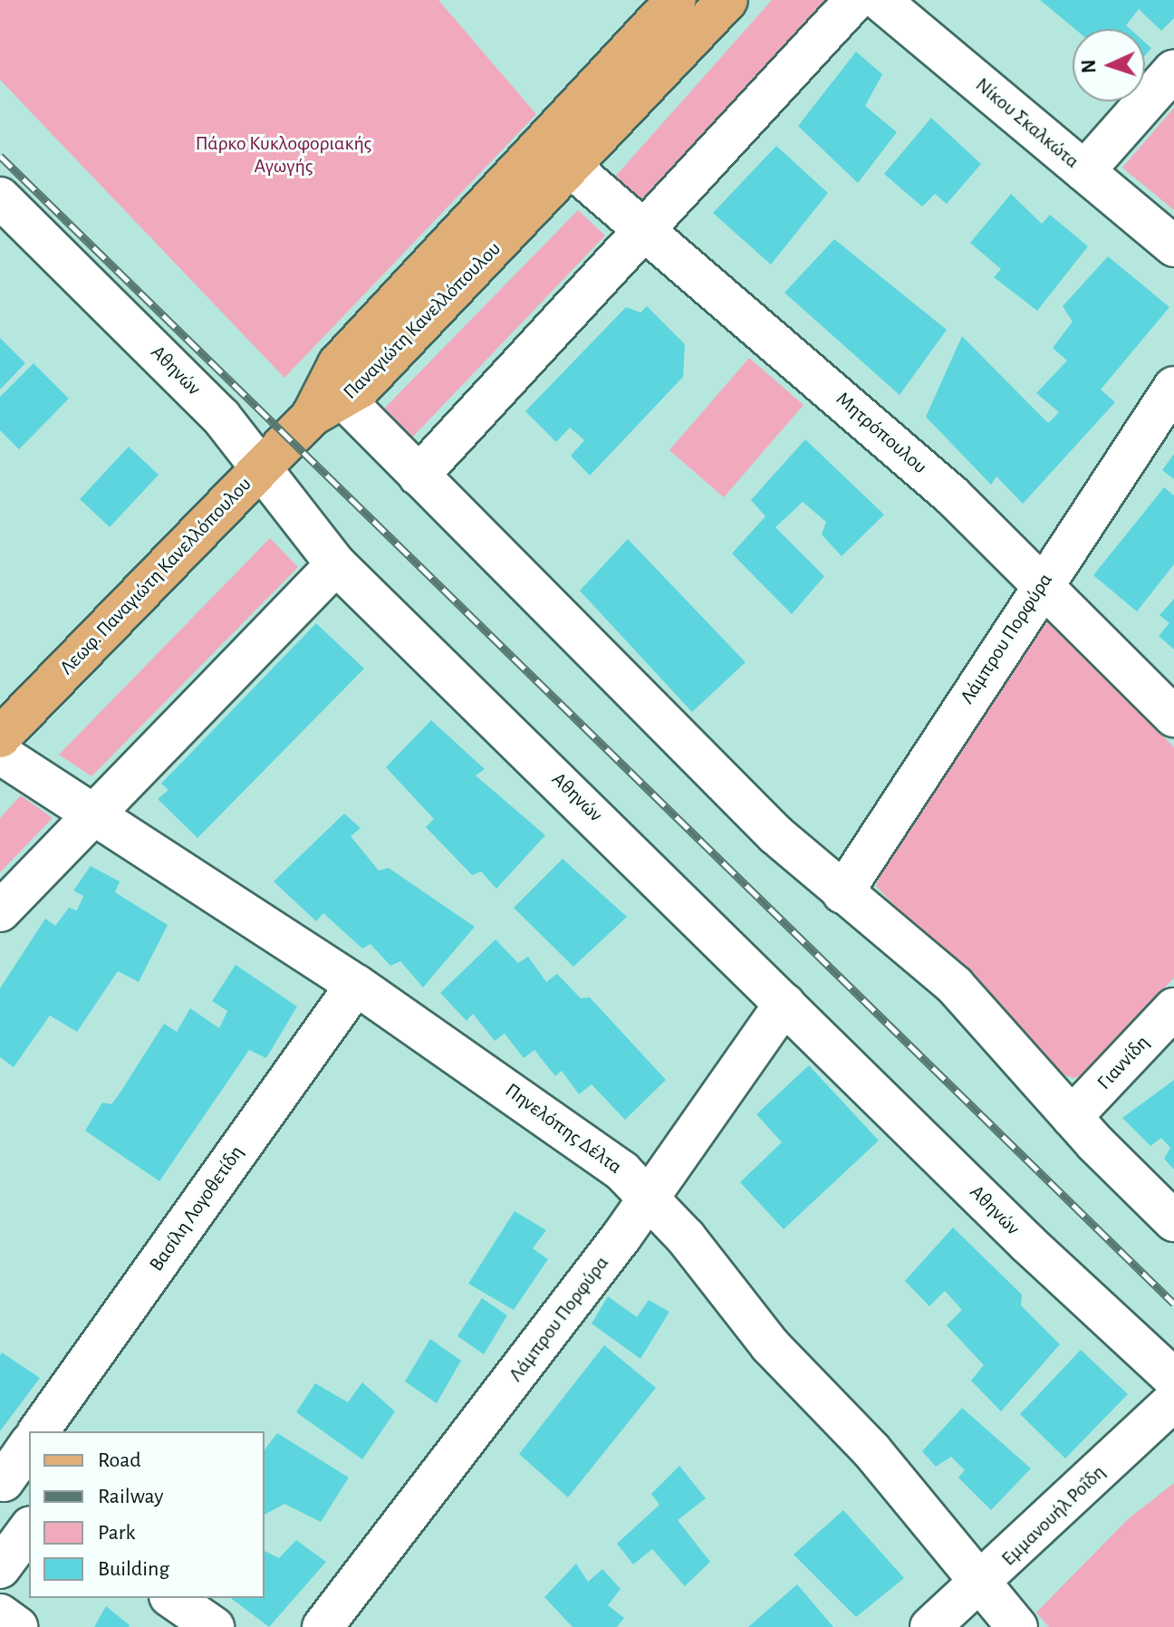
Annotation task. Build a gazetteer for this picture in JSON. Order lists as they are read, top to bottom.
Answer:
{
  "streets": {
    "main road": ["Παναγιώτη Κανελλόπουλου", "Λεωφ. Παναγιώτη Κανελλόπουλου"],
    "street": [
      "Νίκου Σκαλκώτα",
      "Αθηνών",
      "Μητρόπουλου",
      "Λάμπρου Πορφύρα",
      "Γιαννίδη",
      "Πηνελόπης Δέλτα",
      "Βασίλη Λογοθετίδη",
      "Εμμανουήλ Ροΐδη"
    ]
  },
  "crossings": [
    ["Παναγιώτη Κανελλόπουλου", "Μητρόπουλου"],
    ["Παναγιώτη Κανελλόπουλου", "Λεωφ. Παναγιώτη Κανελλόπουλου"],
    ["Αθηνών", "Λεωφ. Παναγιώτη Κανελλόπουλου"],
    ["Αθηνών", "Λάμπρου Πορφύρα"],
    ["Μητρόπουλου", "Λάμπρου Πορφύρα"],
    ["Λάμπρου Πορφύρα", "Πηνελόπης Δέλτα"],
    ["Πηνελόπης Δέλτα", "Βασίλη Λογοθετίδη"],
    ["Πηνελόπης Δέλτα", "Εμμανουήλ Ροΐδη"]
  ],
  "parks": ["Πάρκο Κυκλοφοριακής Αγωγής"],
  "legend": [
    "Road",
    "Railway",
    "Park",
    "Building"
  ],
  "north": "left"
}
